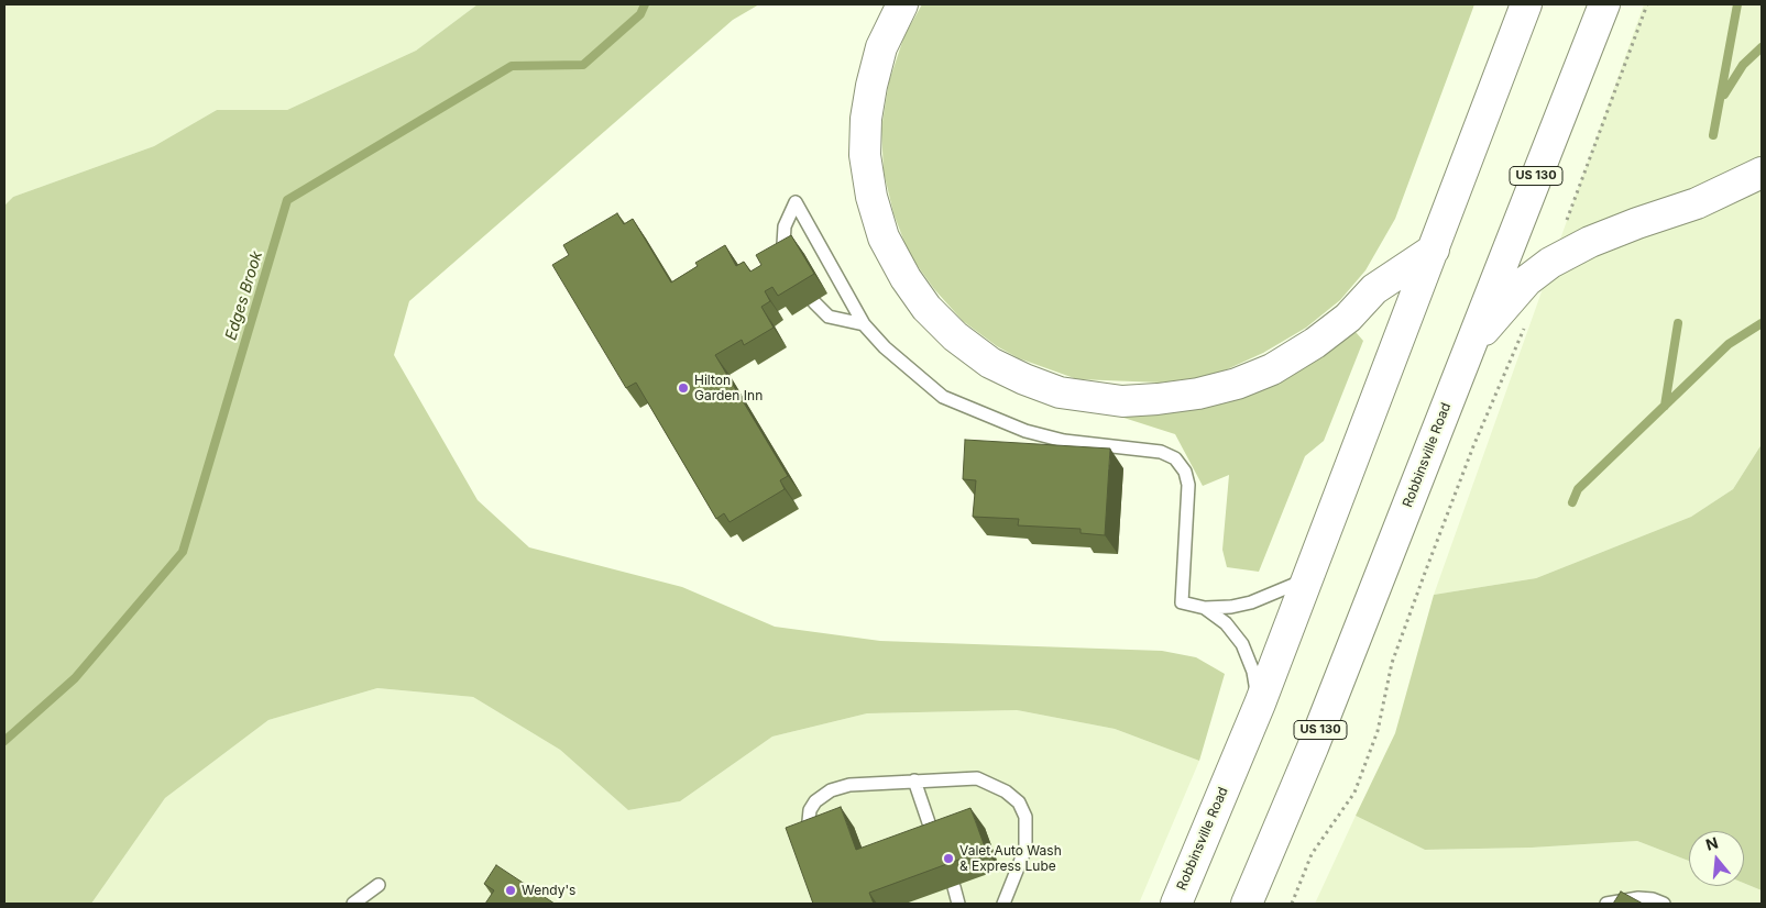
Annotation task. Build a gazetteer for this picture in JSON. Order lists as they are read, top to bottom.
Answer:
{
  "streets": {
    "highway": ["US 130", "Robbinsville Road"]
  },
  "water": ["Edges Brook"],
  "places": ["Hilton Garden Inn", "Valet Auto Wash & Express Lube", "Wendy's"],
  "north": "top"
}
